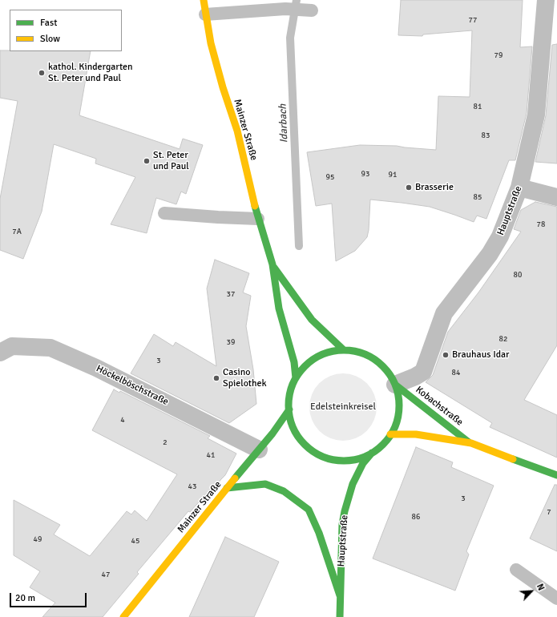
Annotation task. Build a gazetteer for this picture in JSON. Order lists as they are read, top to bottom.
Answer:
{
  "streets": {
    "main road": ["Mainzer Straße", "Hauptstraße", "Kobachstraße"],
    "street": ["Höckelböschstraße"]
  },
  "crossings": [
    ["Mainzer Straße", "Hauptstraße"],
    ["Mainzer Straße", "Höckelböschstraße"],
    ["Mainzer Straße", "Kobachstraße"],
    ["Hauptstraße", "Kobachstraße"]
  ],
  "water": ["Idarbach"],
  "parks": ["Edelsteinkreisel"],
  "places": [
    "kathol. Kindergarten St. Peter und Paul",
    "St. Peter und Paul",
    "Brasserie",
    "Brauhaus Idar",
    "Casino Spielothek"
  ],
  "house_numbers": [
    "77",
    "79",
    "81",
    "83",
    "93",
    "91",
    "95",
    "85",
    "78",
    "7A",
    "80",
    "37",
    "82",
    "39",
    "3",
    "84",
    "4",
    "2",
    "41",
    "43",
    "3",
    "7",
    "86",
    "49",
    "45",
    "47"
  ],
  "legend": ["Fast", "Slow"],
  "scale_bar": "20 m",
  "north": "top right"
}
